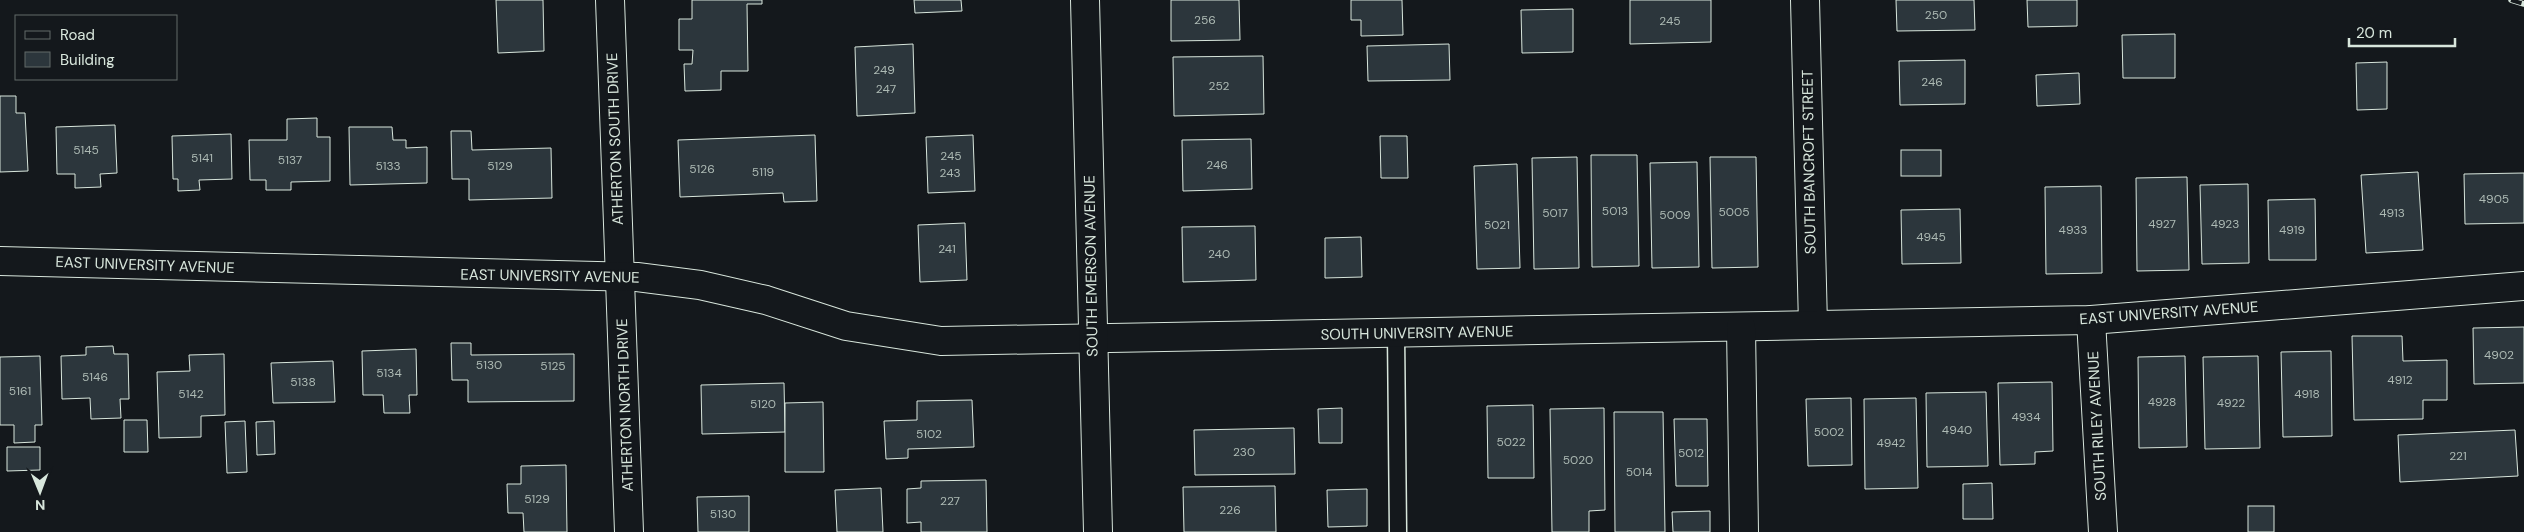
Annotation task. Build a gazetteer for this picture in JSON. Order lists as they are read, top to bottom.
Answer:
{
  "streets": {
    "street": [
      "ATHERTON SOUTH DRIVE",
      "SOUTH BANCROFT STREET",
      "EAST UNIVERSITY AVENUE",
      "SOUTH EMERSON AVENUE",
      "SOUTH UNIVERSITY AVENUE",
      "ATHERTON NORTH DRIVE",
      "SOUTH RILEY AVENUE"
    ]
  },
  "crossings": [
    ["ATHERTON SOUTH DRIVE", "EAST UNIVERSITY AVENUE"],
    ["ATHERTON SOUTH DRIVE", "ATHERTON NORTH DRIVE"],
    ["SOUTH BANCROFT STREET", "EAST UNIVERSITY AVENUE"],
    ["EAST UNIVERSITY AVENUE", "SOUTH EMERSON AVENUE"],
    ["EAST UNIVERSITY AVENUE", "SOUTH UNIVERSITY AVENUE"],
    ["EAST UNIVERSITY AVENUE", "ATHERTON NORTH DRIVE"],
    ["EAST UNIVERSITY AVENUE", "SOUTH RILEY AVENUE"],
    ["SOUTH EMERSON AVENUE", "SOUTH UNIVERSITY AVENUE"]
  ],
  "house_numbers": [
    "250",
    "256",
    "245",
    "249",
    "246",
    "252",
    "247",
    "5145",
    "245",
    "5141",
    "5137",
    "246",
    "5133",
    "5129",
    "5126",
    "5119",
    "243",
    "4905",
    "5013",
    "5005",
    "5017",
    "4913",
    "5009",
    "4927",
    "4923",
    "5021",
    "4933",
    "4919",
    "4945",
    "241",
    "240",
    "4902",
    "5130",
    "5125",
    "5134",
    "5146",
    "4912",
    "5138",
    "5161",
    "5142",
    "4918",
    "4928",
    "4922",
    "5120",
    "4934",
    "4940",
    "5002",
    "5102",
    "5022",
    "4942",
    "230",
    "5012",
    "221",
    "5020",
    "5014",
    "5129",
    "227",
    "226",
    "5130"
  ],
  "legend": ["Road", "Building"],
  "scale_bar": "20 m",
  "north": "bottom"
}
